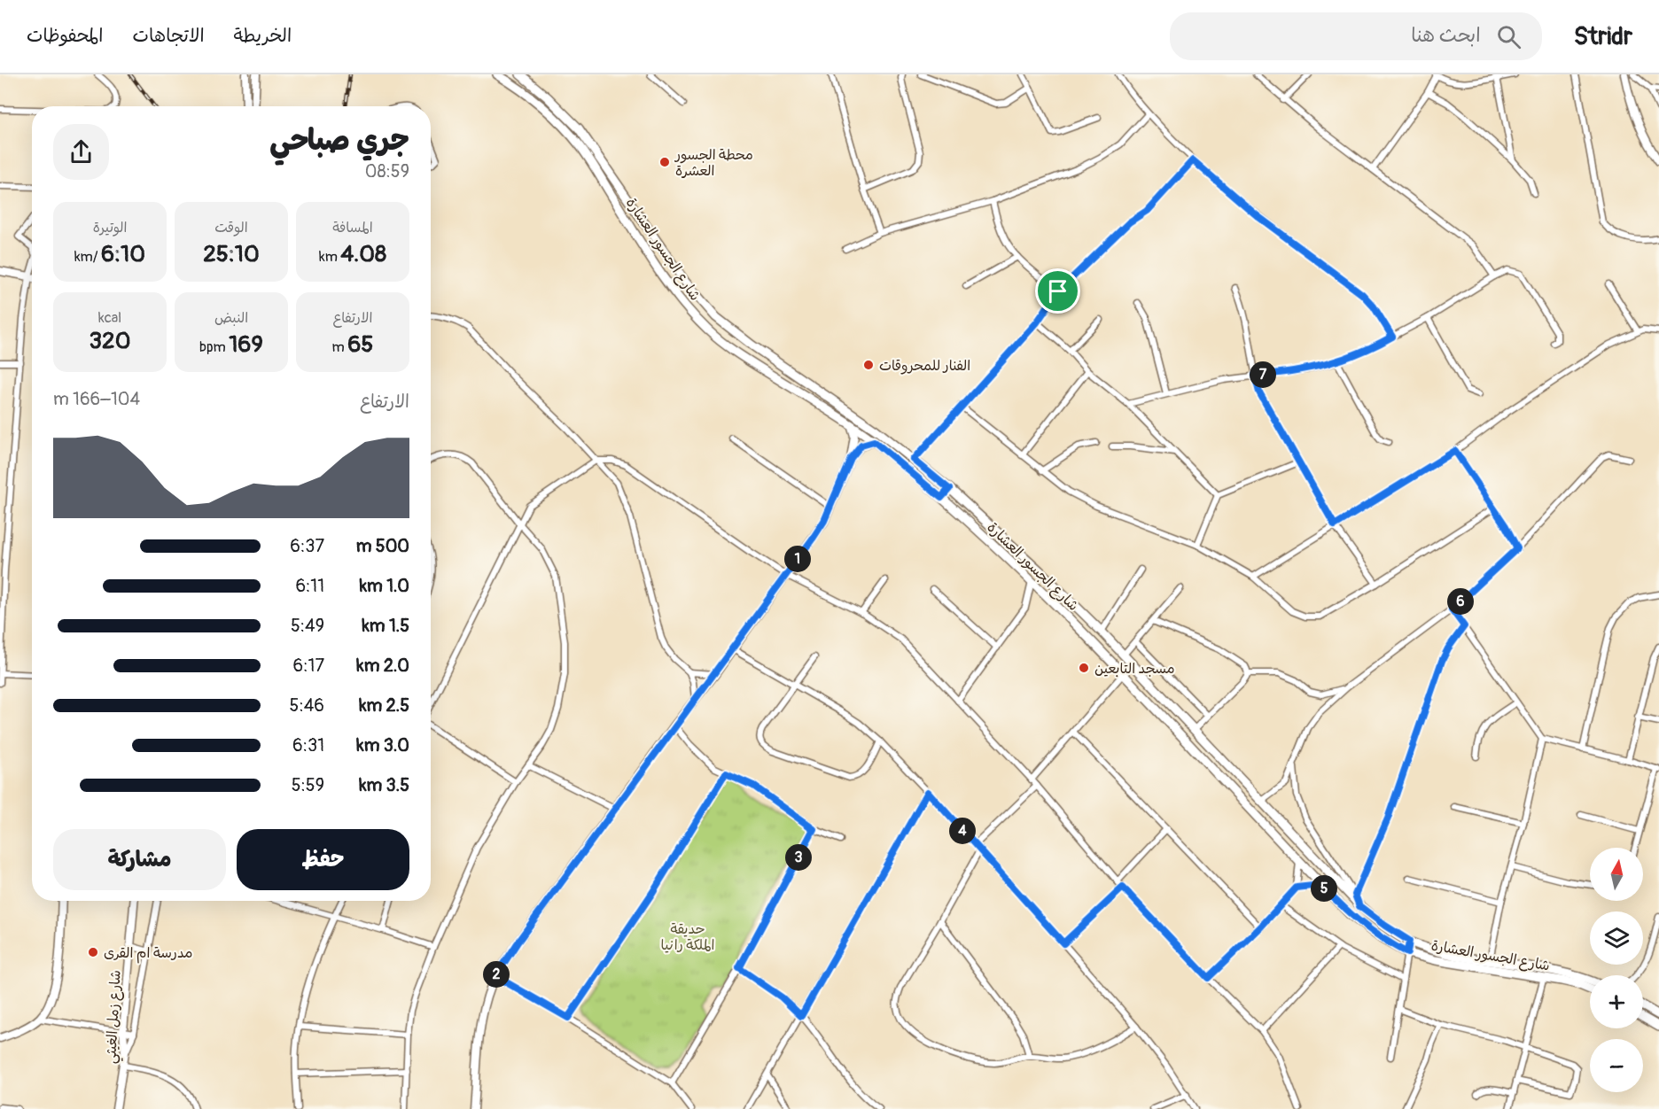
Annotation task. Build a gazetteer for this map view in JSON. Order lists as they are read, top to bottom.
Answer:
{
  "streets": {
    "main road": ["شارع الجسور العشارة"],
    "street": ["شارع زمل الغيثي"]
  },
  "parks": ["حديقة الملكة رانيا"],
  "places": [
    "محطة الجسور العشرة",
    "الفنار للمحروقات",
    "مسجد التابعين",
    "مدرسة ام القرى"
  ],
  "north": "top",
  "page": {
    "header": "Stridr",
    "search": "ابحث هنا",
    "nav": ["الخريطة", "الاتجاهات", "المحفوظات"],
    "heading": ["جري صباحي", "08:59"],
    "stats": [
      ["المسافة", "4.08 km"],
      ["الوقت", "25:10"],
      ["الوتيرة", "6:10 /km"],
      ["الارتفاع", "65 m"],
      ["النبض", "169 bpm"],
      ["kcal", "320"]
    ],
    "pins": [
      "7",
      "1",
      "6",
      "4",
      "3",
      "5",
      "2"
    ],
    "chart": ["الارتفاع", "104–166 m"],
    "list": [
      {
        "name": "500 m",
        "note": "6:37"
      },
      {
        "name": "1.0 km",
        "note": "6:11"
      },
      {
        "name": "1.5 km",
        "note": "5:49"
      },
      {
        "name": "2.0 km",
        "note": "6:17"
      },
      {
        "name": "2.5 km",
        "note": "5:46"
      },
      {
        "name": "3.0 km",
        "note": "6:31"
      },
      {
        "name": "3.5 km",
        "note": "5:59"
      }
    ],
    "buttons": ["حفظ", "مشاركة"],
    "map_buttons": ["+", "−"]
  }
}
